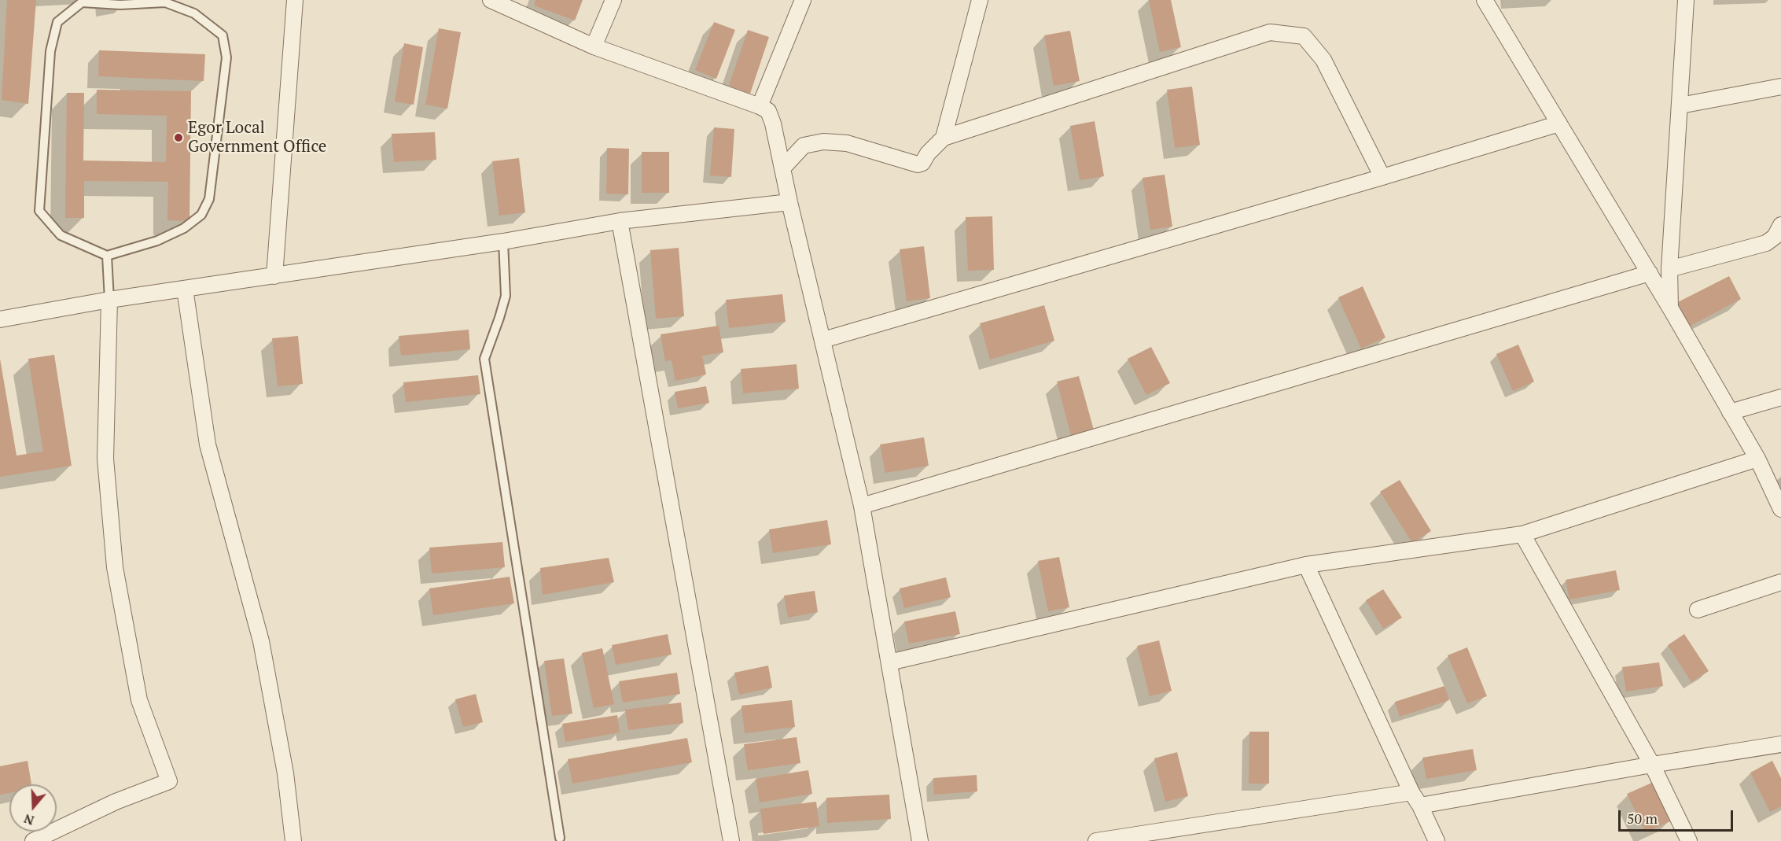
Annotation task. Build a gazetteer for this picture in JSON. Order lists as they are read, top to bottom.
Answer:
{
  "places": ["Egor Local Government Office"],
  "scale_bar": "50 m",
  "north": "bottom"
}
